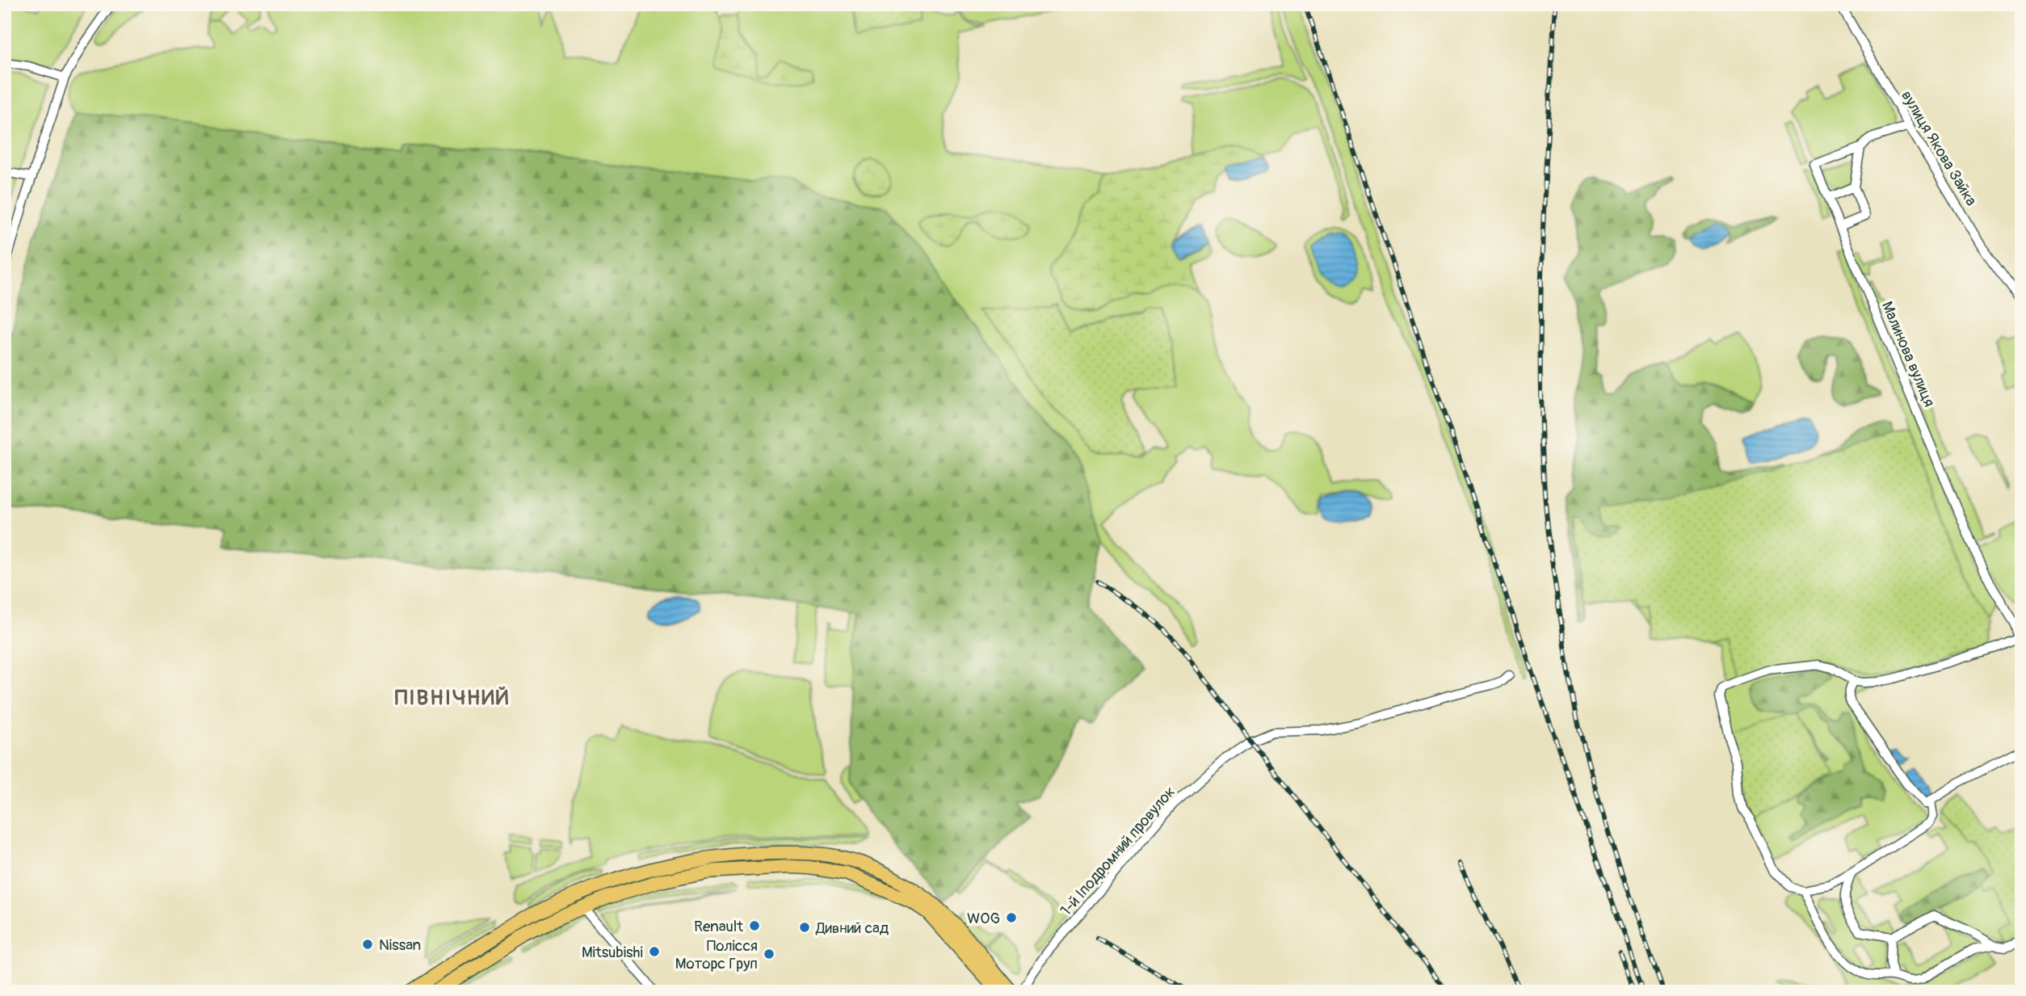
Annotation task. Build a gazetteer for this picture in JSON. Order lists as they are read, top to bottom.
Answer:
{
  "streets": {
    "street": ["вулиця Якова Зайка", "Малинова вулиця", "1-й Іподромний провулок"]
  },
  "crossings": [
    ["вулиця Якова Зайка", "Малинова вулиця"]
  ],
  "districts": ["ПІВНІЧНИЙ"],
  "places": [
    "WOG",
    "Renault",
    "Дивний сад",
    "Nissan",
    "Mitsubishi",
    "Полісся Моторс Груп"
  ]
}
